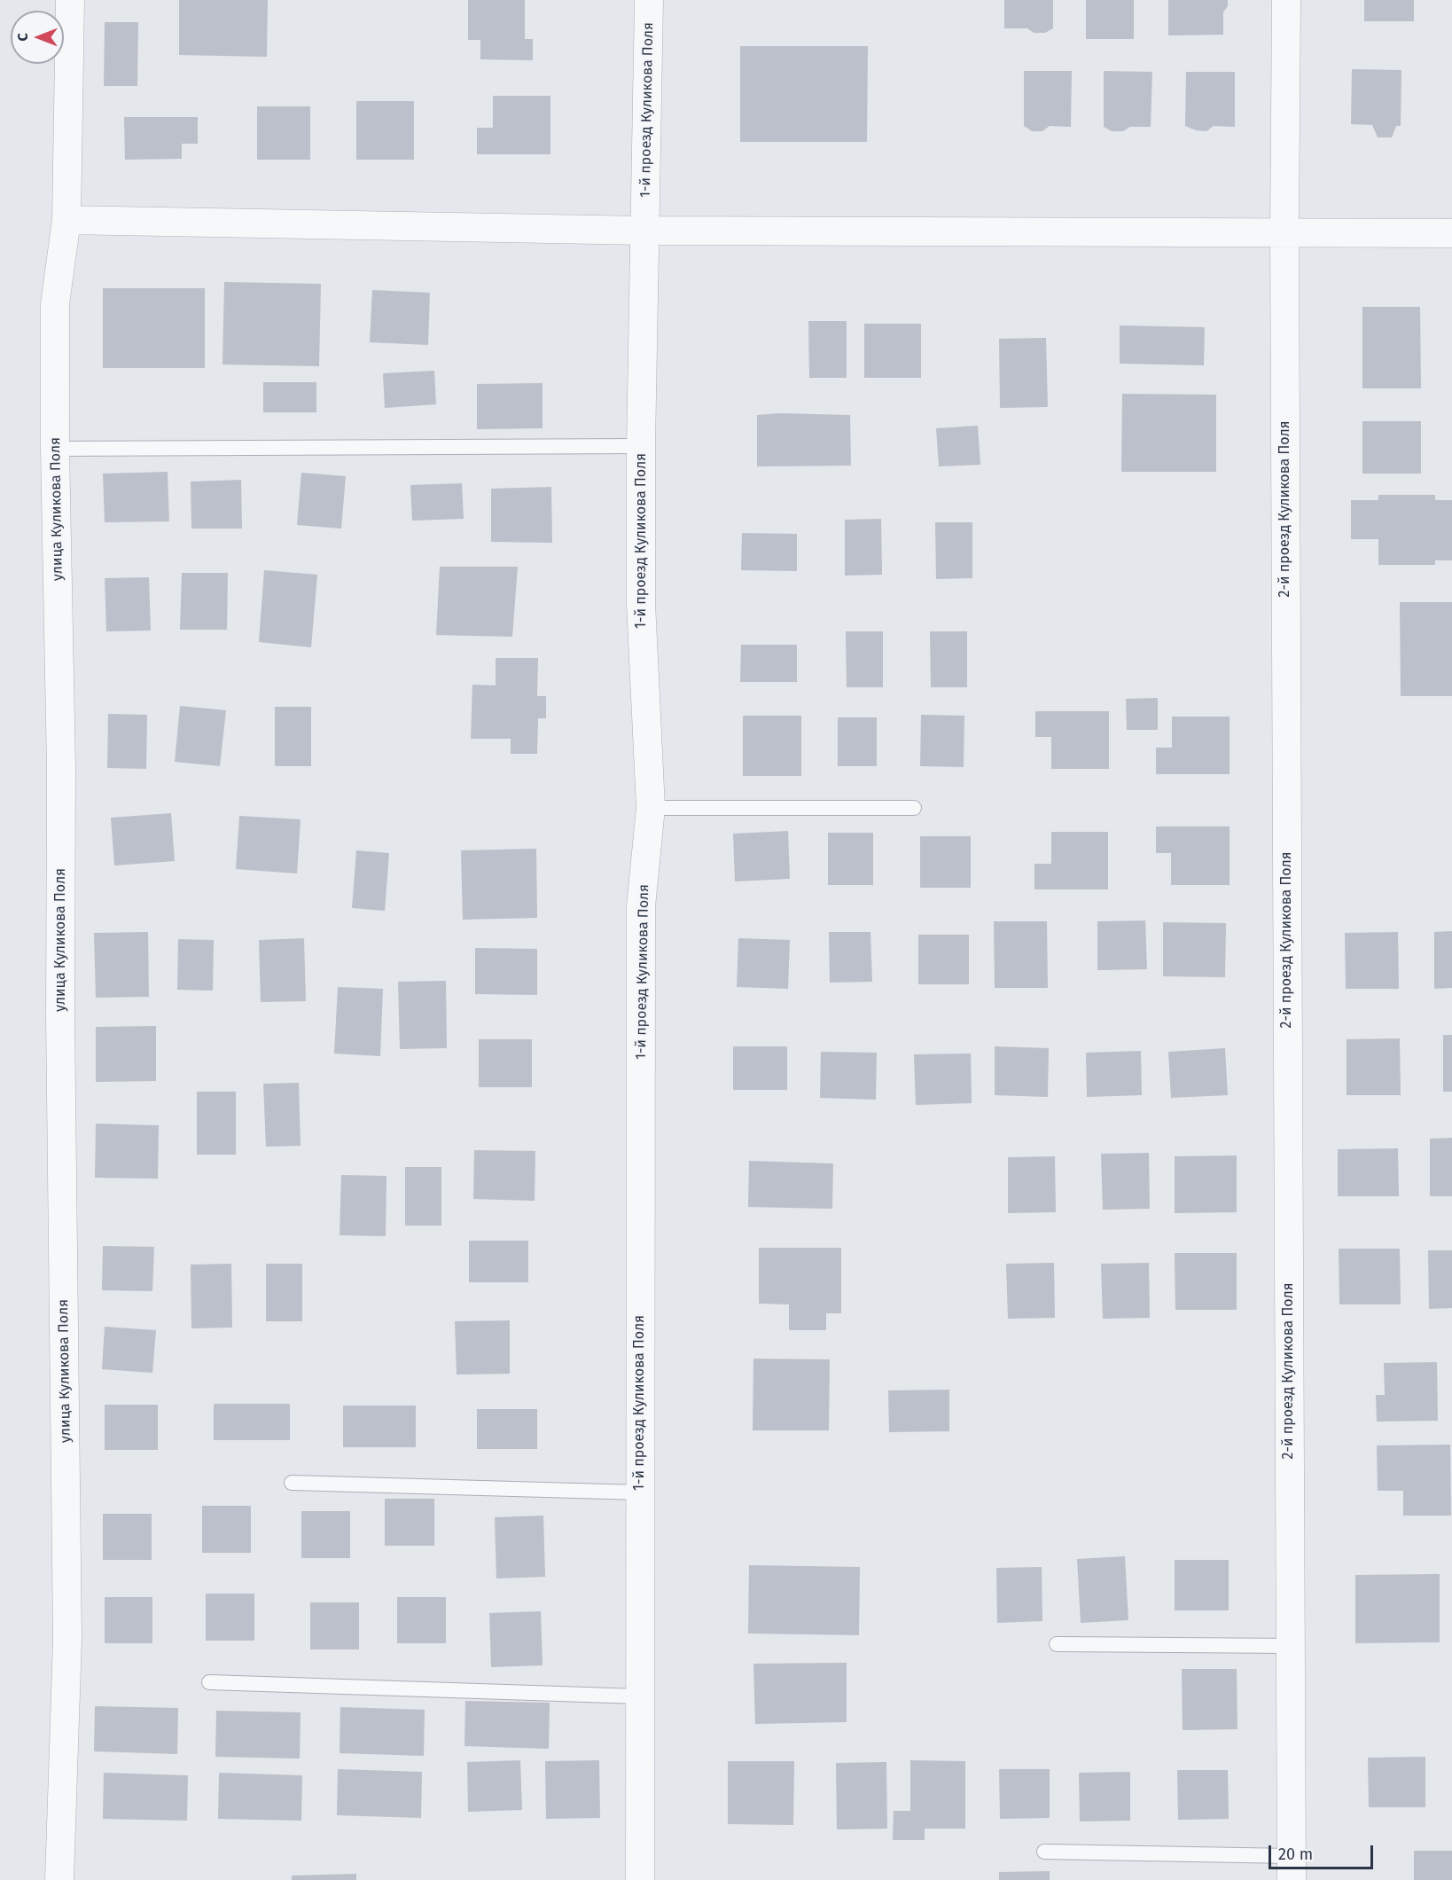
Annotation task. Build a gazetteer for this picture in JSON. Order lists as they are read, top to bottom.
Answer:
{
  "streets": {
    "street": ["1-й проезд Куликова Поля", "улица Куликова Поля", "2-й проезд Куликова Поля"]
  },
  "scale_bar": "20 m",
  "north": "left"
}
